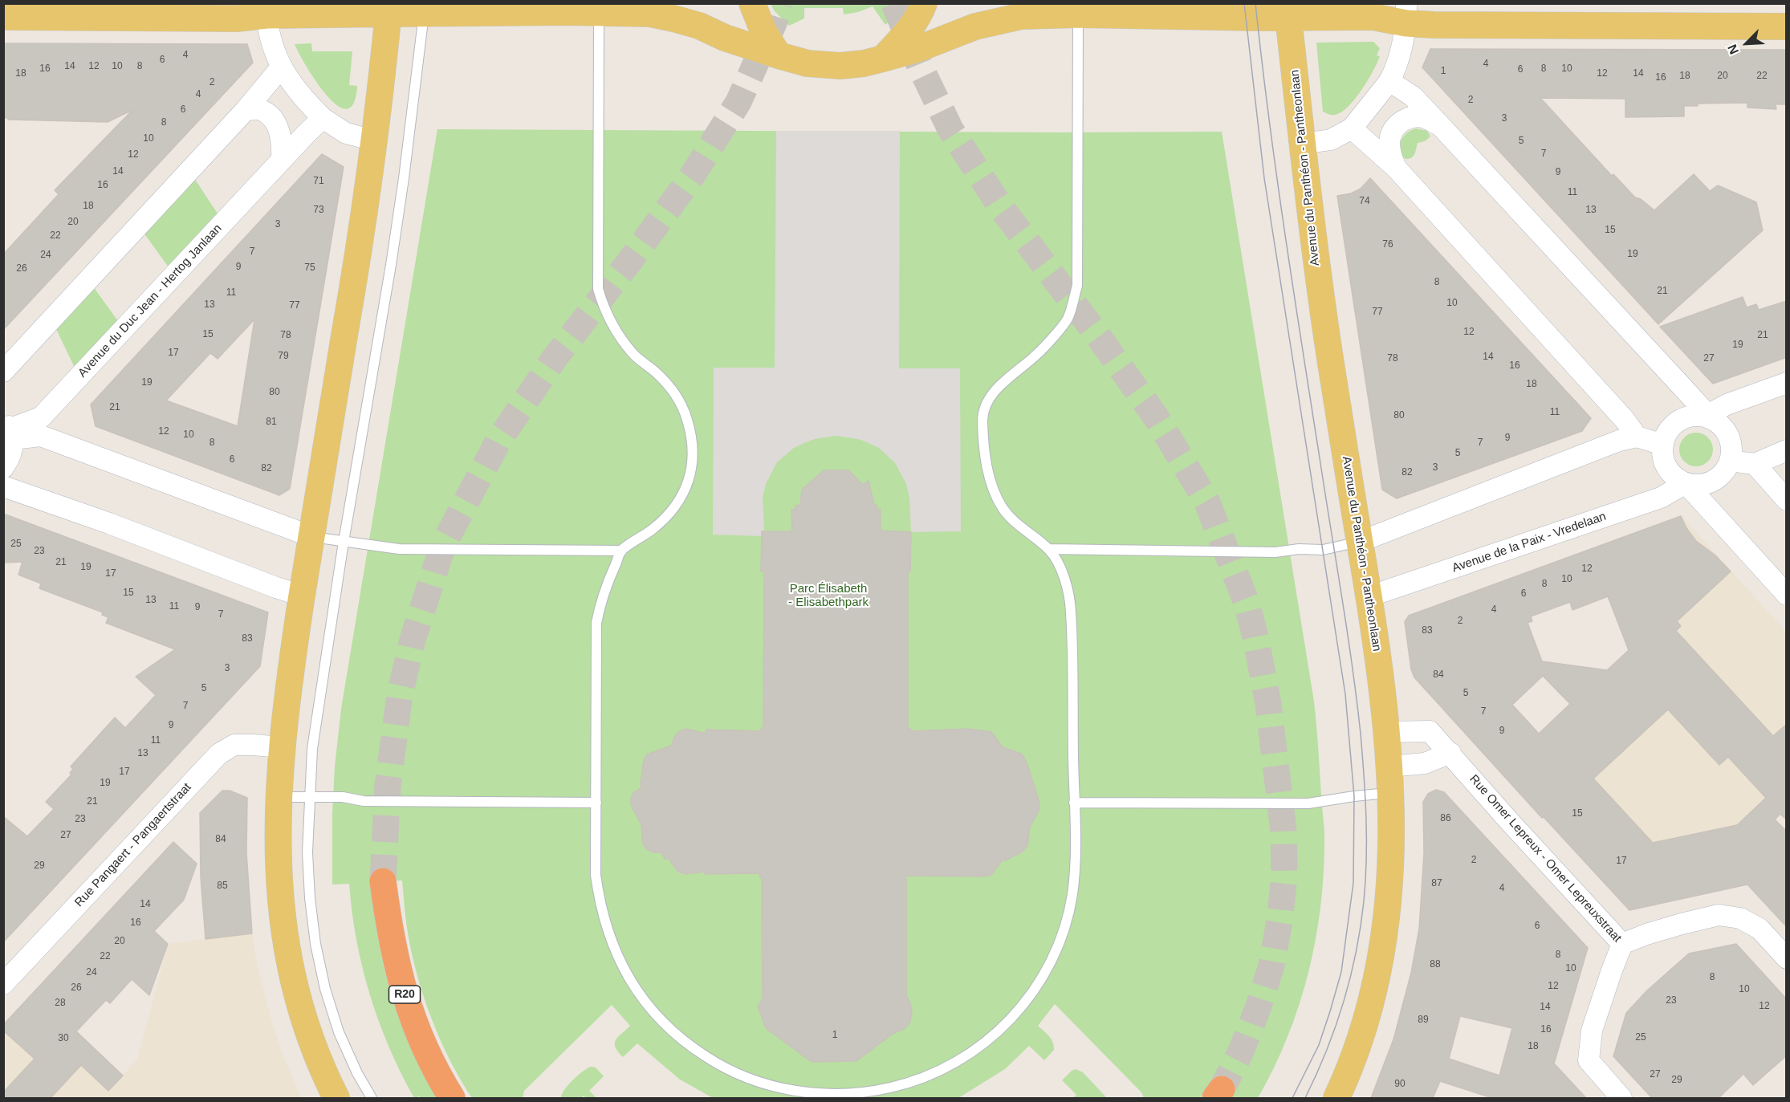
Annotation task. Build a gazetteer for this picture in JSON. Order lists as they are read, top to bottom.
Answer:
{
  "streets": {
    "highway": ["R20"],
    "main road": ["Avenue du Panthéon - Pantheonlaan"],
    "street": [
      "Avenue du Duc Jean - Hertog Janlaan",
      "Avenue de la Paix - Vredelaan",
      "Rue Pangaert - Pangaertstraat",
      "Rue Omer Lepreux - Omer Lepreuxstraat"
    ]
  },
  "crossings": [
    ["Avenue du Panthéon - Pantheonlaan", "Avenue de la Paix - Vredelaan"],
    ["Avenue du Panthéon - Pantheonlaan", "Rue Omer Lepreux - Omer Lepreuxstraat"]
  ],
  "parks": ["Parc Élisabeth - Elisabethpark"],
  "house_numbers": [
    "4",
    "6",
    "4",
    "14",
    "12",
    "10",
    "8",
    "16",
    "8",
    "10",
    "6",
    "1",
    "18",
    "12",
    "14",
    "18",
    "20",
    "22",
    "16",
    "2",
    "4",
    "2",
    "6",
    "3",
    "8",
    "10",
    "5",
    "7",
    "12",
    "14",
    "9",
    "71",
    "16",
    "11",
    "74",
    "18",
    "73",
    "13",
    "20",
    "3",
    "15",
    "22",
    "76",
    "7",
    "19",
    "24",
    "9",
    "75",
    "26",
    "8",
    "21",
    "11",
    "10",
    "13",
    "77",
    "77",
    "12",
    "15",
    "78",
    "21",
    "19",
    "17",
    "79",
    "14",
    "78",
    "27",
    "16",
    "19",
    "18",
    "80",
    "21",
    "11",
    "80",
    "81",
    "12",
    "10",
    "9",
    "8",
    "7",
    "5",
    "6",
    "3",
    "82",
    "82",
    "25",
    "23",
    "21",
    "19",
    "12",
    "17",
    "10",
    "8",
    "15",
    "6",
    "13",
    "11",
    "9",
    "4",
    "7",
    "2",
    "83",
    "83",
    "3",
    "84",
    "5",
    "5",
    "7",
    "7",
    "9",
    "9",
    "11",
    "13",
    "17",
    "19",
    "21",
    "15",
    "86",
    "23",
    "27",
    "84",
    "2",
    "17",
    "29",
    "87",
    "85",
    "4",
    "14",
    "16",
    "6",
    "20",
    "8",
    "22",
    "88",
    "10",
    "24",
    "8",
    "12",
    "26",
    "10",
    "23",
    "28",
    "12",
    "14",
    "89",
    "16",
    "1",
    "25",
    "30",
    "18",
    "27",
    "29",
    "90"
  ],
  "north": "bottom left"
}
